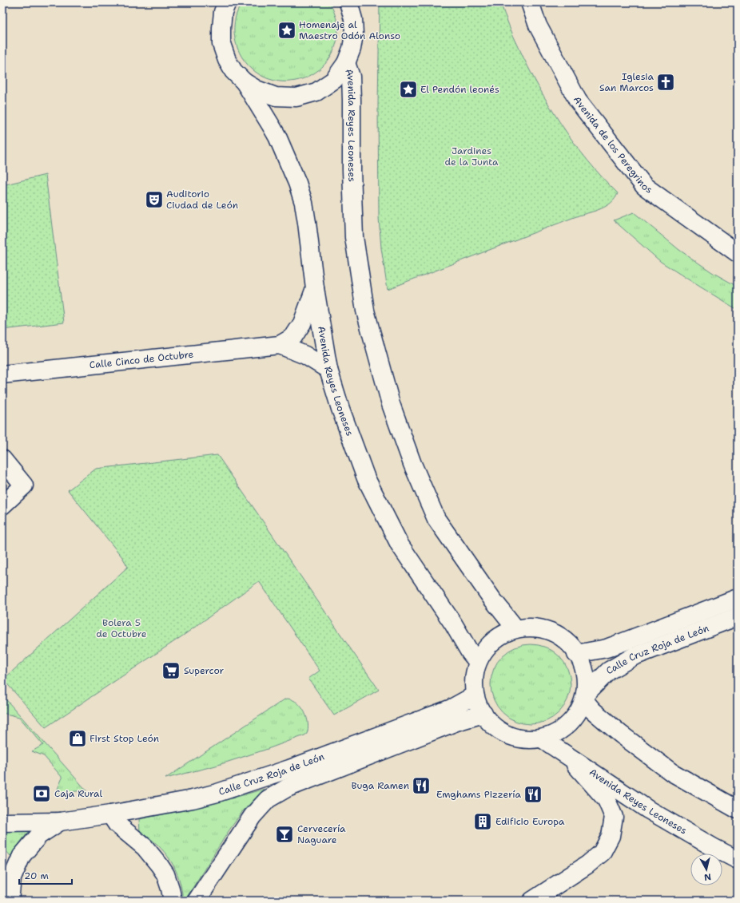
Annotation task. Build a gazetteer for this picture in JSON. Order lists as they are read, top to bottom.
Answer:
{
  "streets": {
    "main road": [
      "Avenida Reyes Leoneses",
      "Avenida de los Peregrinos",
      "Calle Cinco de Octubre",
      "Calle Cruz Roja de León"
    ]
  },
  "crossings": [
    ["Avenida Reyes Leoneses", "Calle Cinco de Octubre"],
    ["Avenida Reyes Leoneses", "Calle Cruz Roja de León"]
  ],
  "parks": ["Jardines de la Junta", "Bolera 5 de Octubre"],
  "places": {
    "place": ["Homenaje al Maestro Odón Alonso", "El Pendón leonés"],
    "church": ["Iglesia San Marcos"],
    "theatre": ["Auditorio Ciudad de León"],
    "supermarket": ["Supercor"],
    "shop": ["First Stop León"],
    "restaurant": ["Buga Ramen", "Emghams Pizzería"],
    "bank": ["Caja Rural"],
    "building": ["Edificio Europa"],
    "bar": ["Cervecería Naguare"]
  },
  "scale_bar": "20 m",
  "north": "bottom"
}
